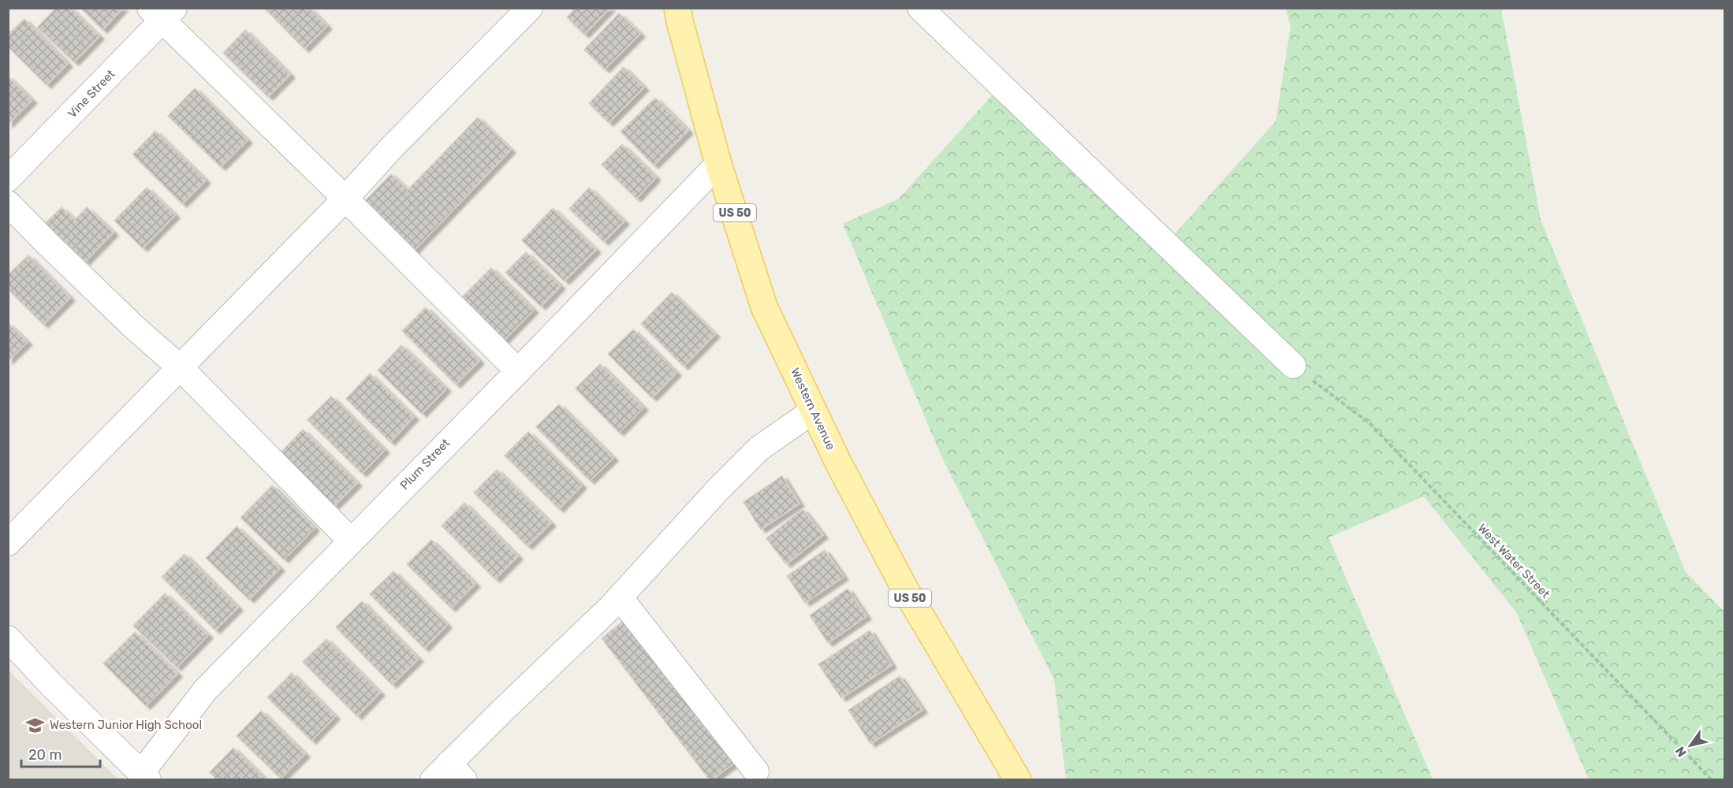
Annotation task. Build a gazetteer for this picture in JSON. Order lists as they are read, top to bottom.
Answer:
{
  "streets": {
    "main road": ["US 50", "Western Avenue"],
    "street": ["Vine Street", "Plum Street"],
    "path": ["West Water Street"]
  },
  "crossings": [
    ["Western Avenue", "Plum Street"]
  ],
  "places": {
    "school or university": ["Western Junior High School"]
  },
  "scale_bar": "20 m",
  "north": "bottom left"
}
